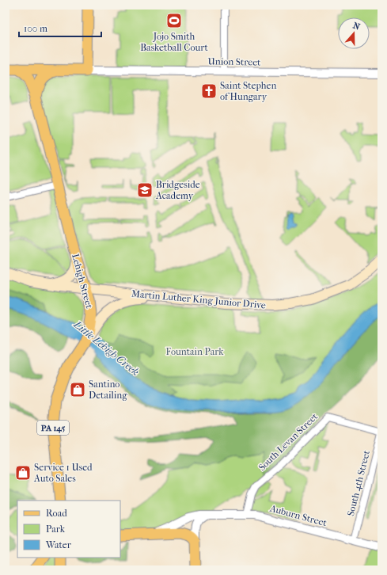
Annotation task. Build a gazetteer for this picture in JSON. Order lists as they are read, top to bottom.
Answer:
{
  "streets": {
    "main road": ["Lehigh Street", "Martin Luther King Junior Drive", "PA 145"],
    "street": [
      "Union Street",
      "South Levan Street",
      "South 4th Street",
      "Auburn Street"
    ]
  },
  "crossings": [
    ["Lehigh Street", "Martin Luther King Junior Drive"],
    ["South Levan Street", "South 4th Street"],
    ["South Levan Street", "Auburn Street"],
    ["South 4th Street", "Auburn Street"]
  ],
  "water": ["Little Lehigh Creek"],
  "parks": ["Fountain Park"],
  "places": {
    "sports": ["Jojo Smith Basketball Court"],
    "church": ["Saint Stephen of Hungary"],
    "school or university": ["Bridgeside Academy"],
    "shop": ["Santino Detailing", "Service 1 Used Auto Sales"]
  },
  "legend": ["Road", "Park", "Water"],
  "scale_bar": "100 m",
  "north": "top"
}
